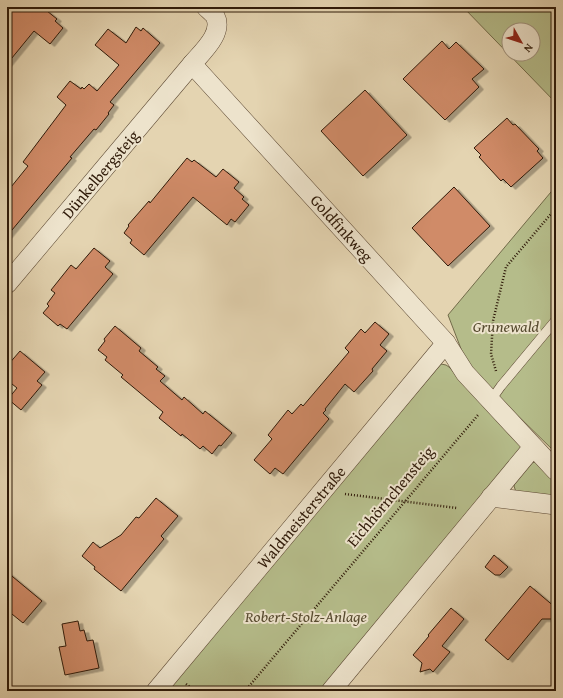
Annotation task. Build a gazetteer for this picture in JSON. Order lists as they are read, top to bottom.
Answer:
{
  "streets": {
    "street": ["Dünkelbergsteig", "Goldfinkweg", "Waldmeisterstraße"],
    "path": ["Eichhörnchensteig"]
  },
  "crossings": [
    ["Dünkelbergsteig", "Goldfinkweg"],
    ["Goldfinkweg", "Eichhörnchensteig"],
    ["Goldfinkweg", "Waldmeisterstraße"]
  ],
  "parks": ["Grunewald", "Robert-Stolz-Anlage"],
  "north": "bottom right"
}
